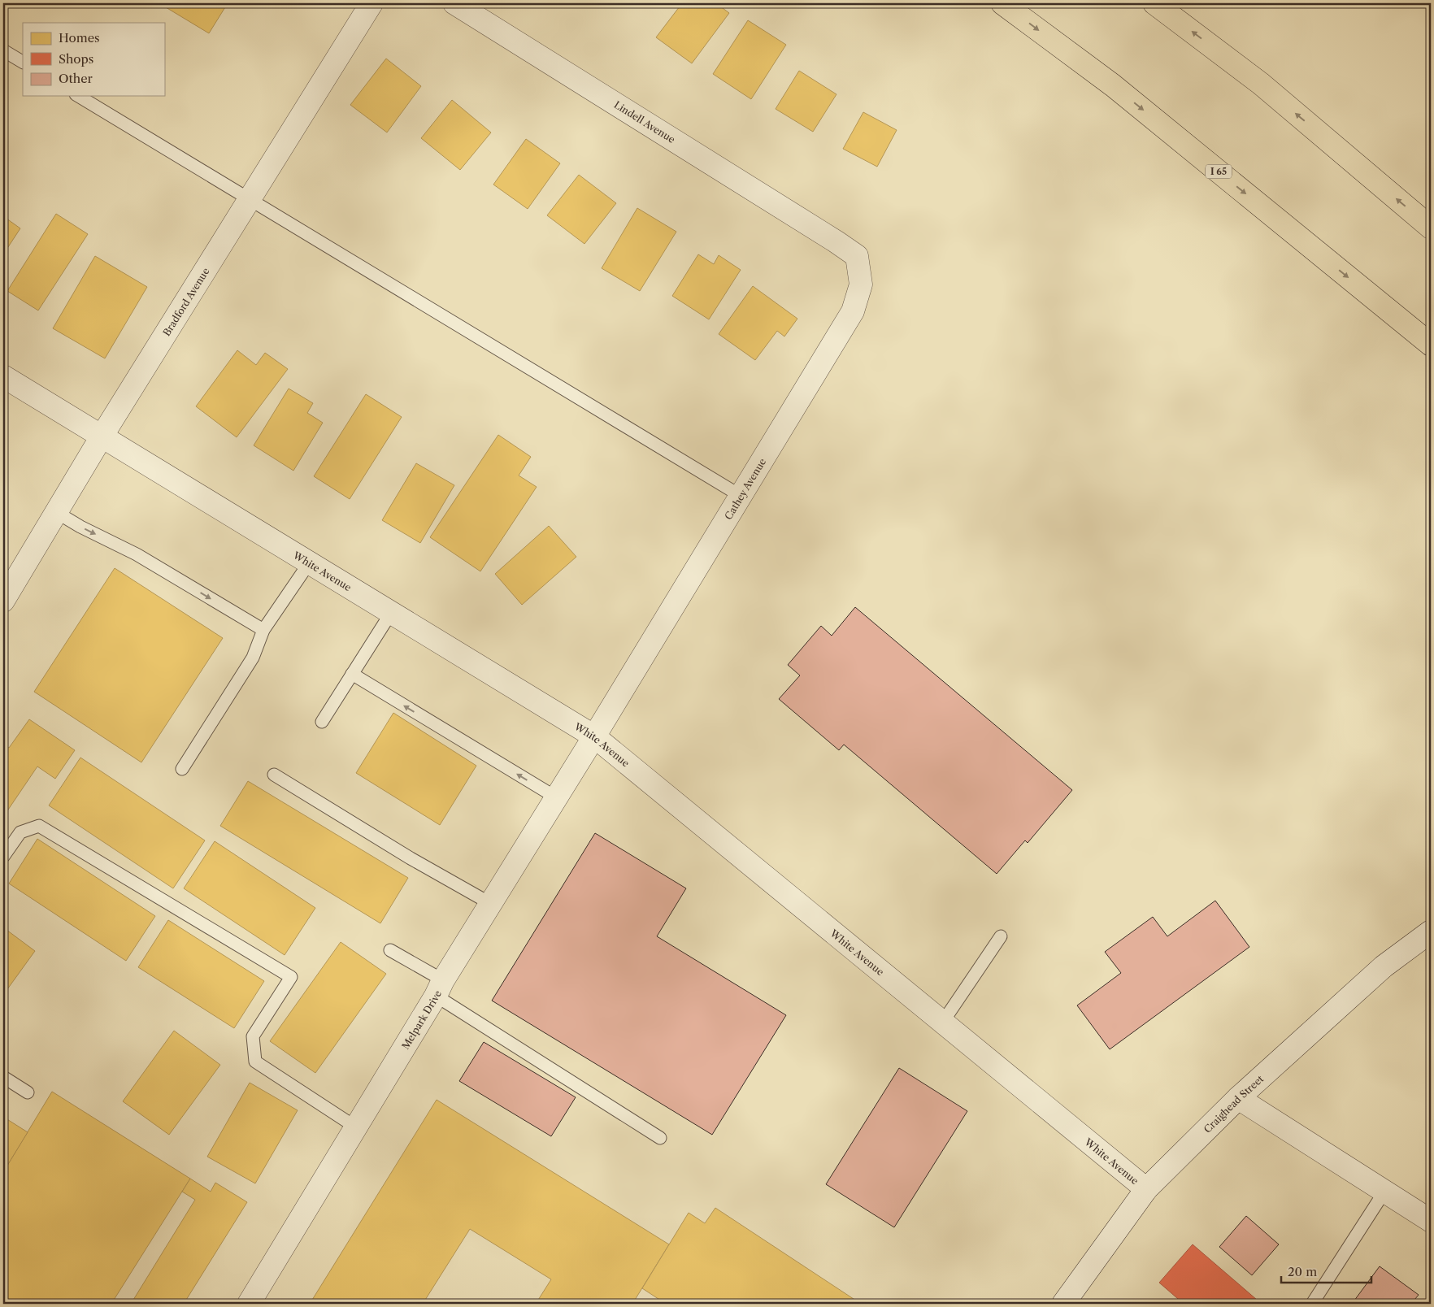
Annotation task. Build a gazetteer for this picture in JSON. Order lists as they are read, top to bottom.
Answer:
{
  "streets": {
    "highway": ["I 65"],
    "street": [
      "Lindell Avenue",
      "Bradford Avenue",
      "Cathey Avenue",
      "White Avenue",
      "Melpark Drive",
      "Craighead Street"
    ]
  },
  "crossings": [
    ["Lindell Avenue", "Cathey Avenue"],
    ["Bradford Avenue", "White Avenue"],
    ["Cathey Avenue", "White Avenue"],
    ["Cathey Avenue", "Melpark Drive"],
    ["White Avenue", "Melpark Drive"],
    ["White Avenue", "Craighead Street"]
  ],
  "legend": ["Homes", "Shops", "Other"],
  "scale_bar": "20 m"
}
